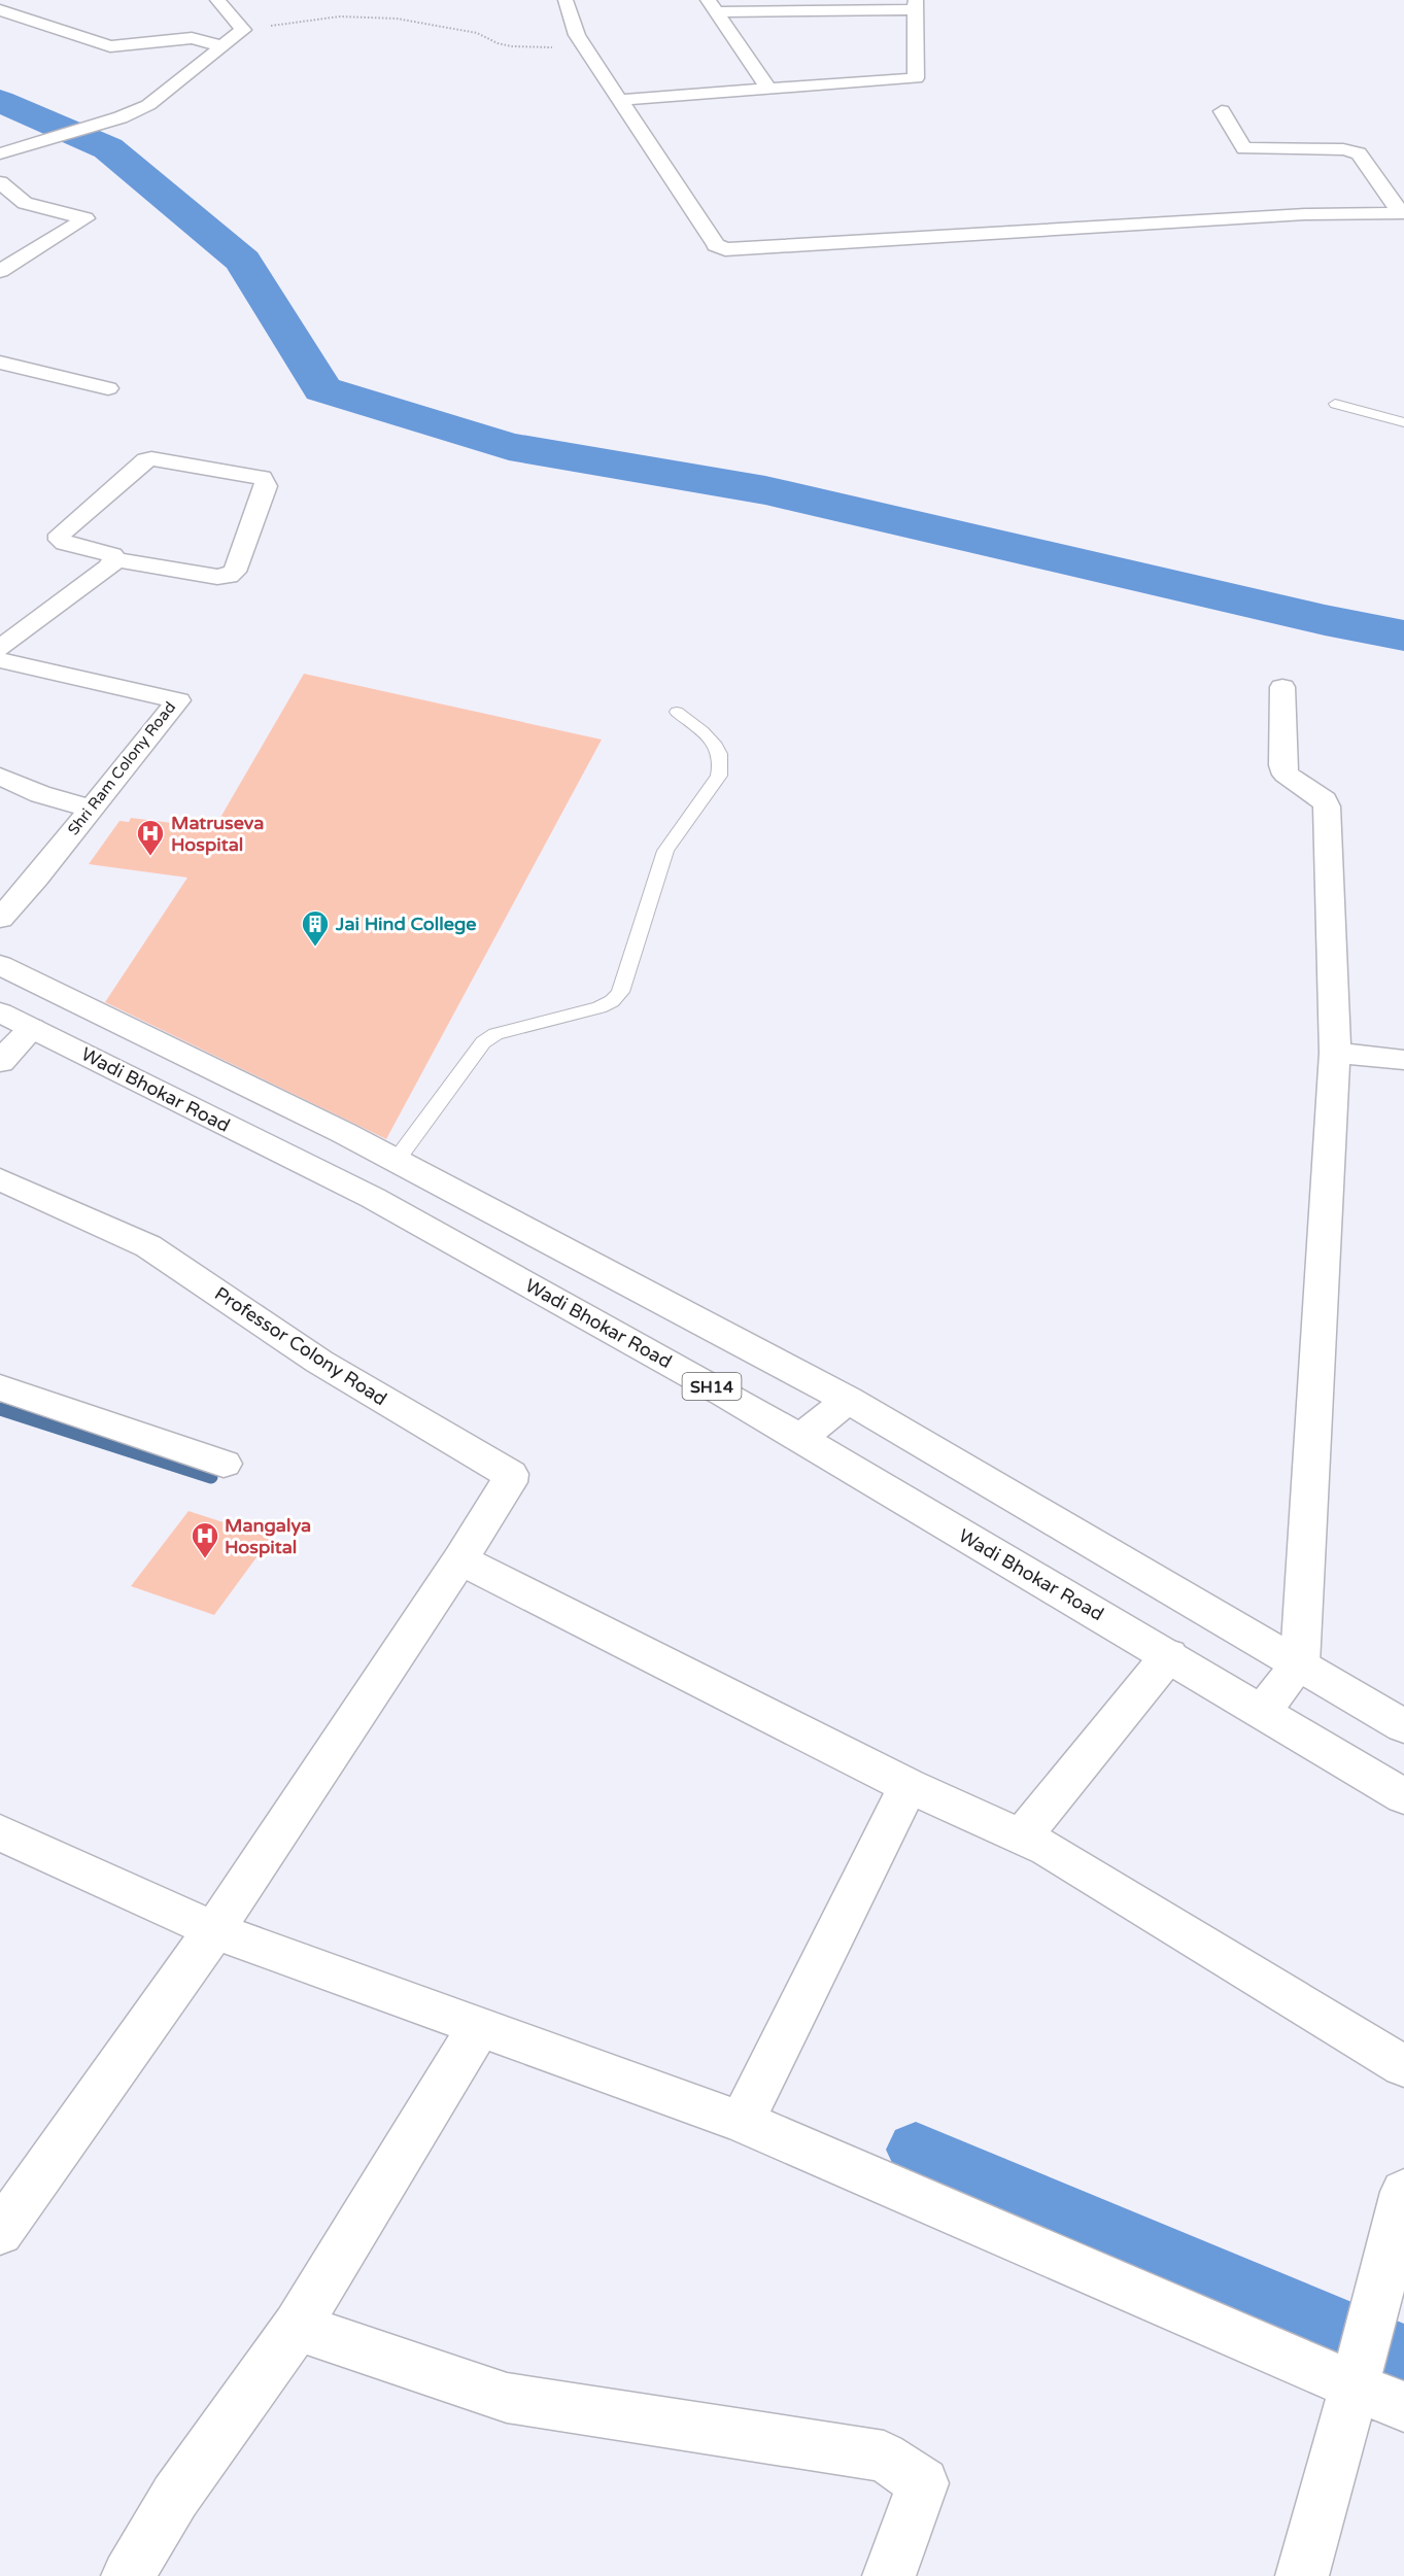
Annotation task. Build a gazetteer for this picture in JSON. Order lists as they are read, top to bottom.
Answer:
{
  "streets": {
    "street": [
      "Shri Ram Colony Road",
      "Wadi Bhokar Road",
      "Professor Colony Road",
      "SH14"
    ]
  },
  "places": {
    "hospital": ["Matruseva Hospital", "Mangalya Hospital"],
    "building": ["Jai Hind College"]
  }
}
